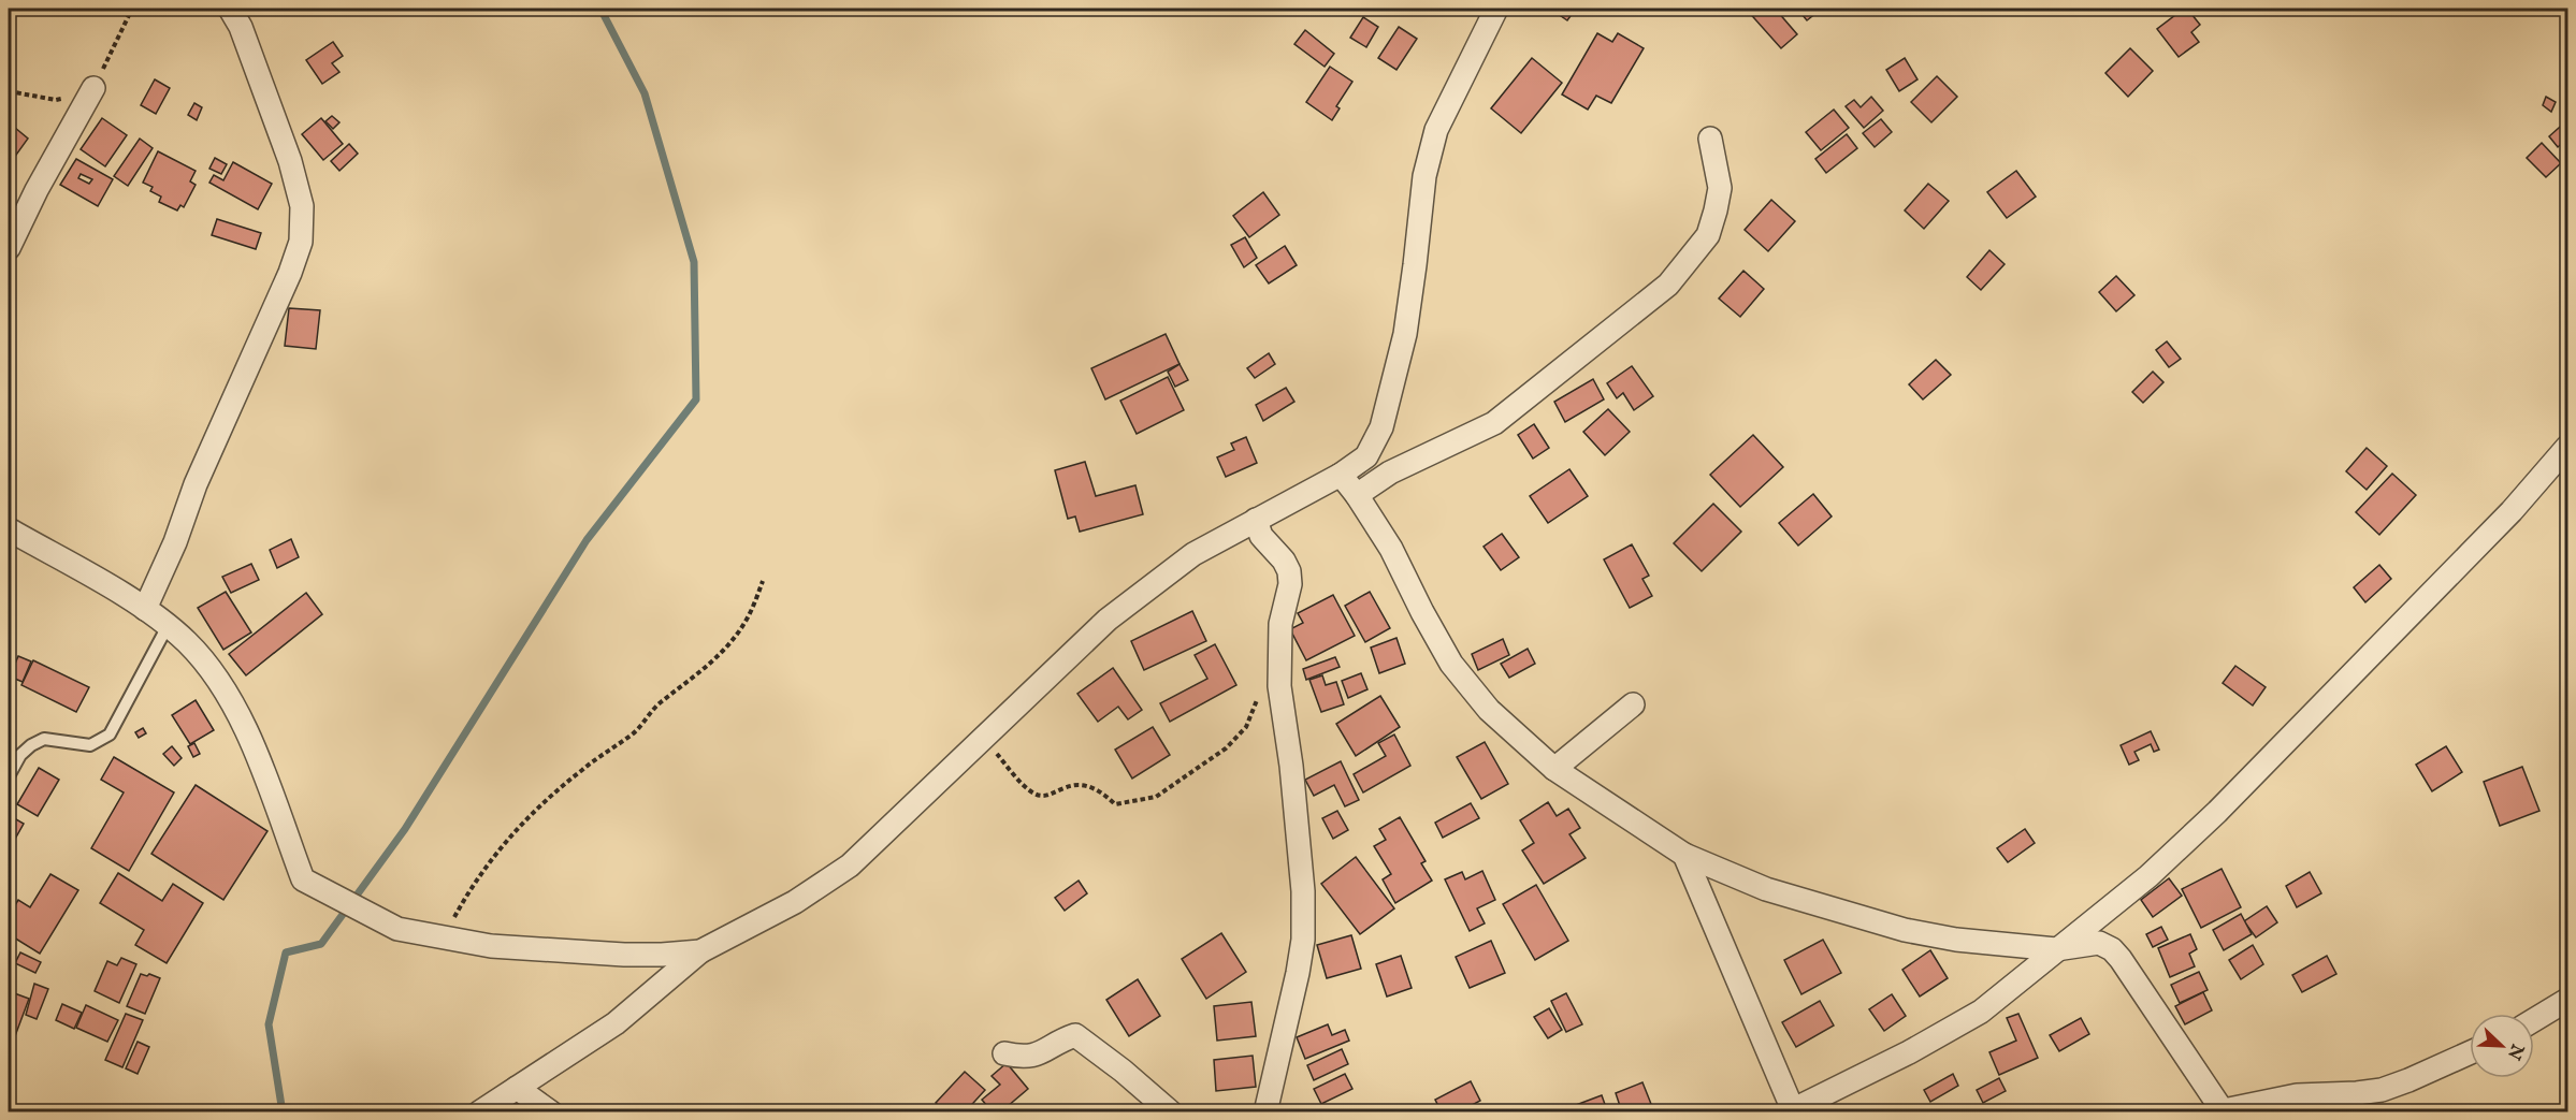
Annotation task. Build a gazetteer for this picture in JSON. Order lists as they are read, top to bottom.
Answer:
{
  "north": "bottom right"
}
